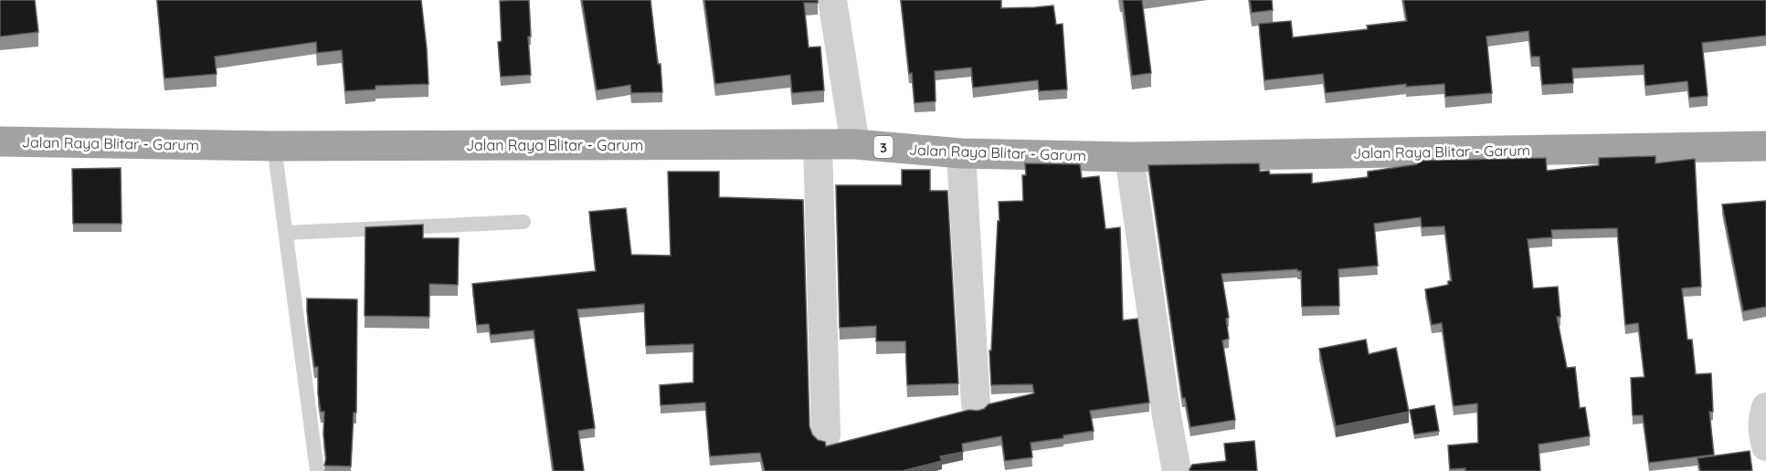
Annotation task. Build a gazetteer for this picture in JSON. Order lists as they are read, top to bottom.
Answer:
{
  "streets": {
    "highway": ["Jalan Raya Blitar - Garum", "3"]
  }
}
